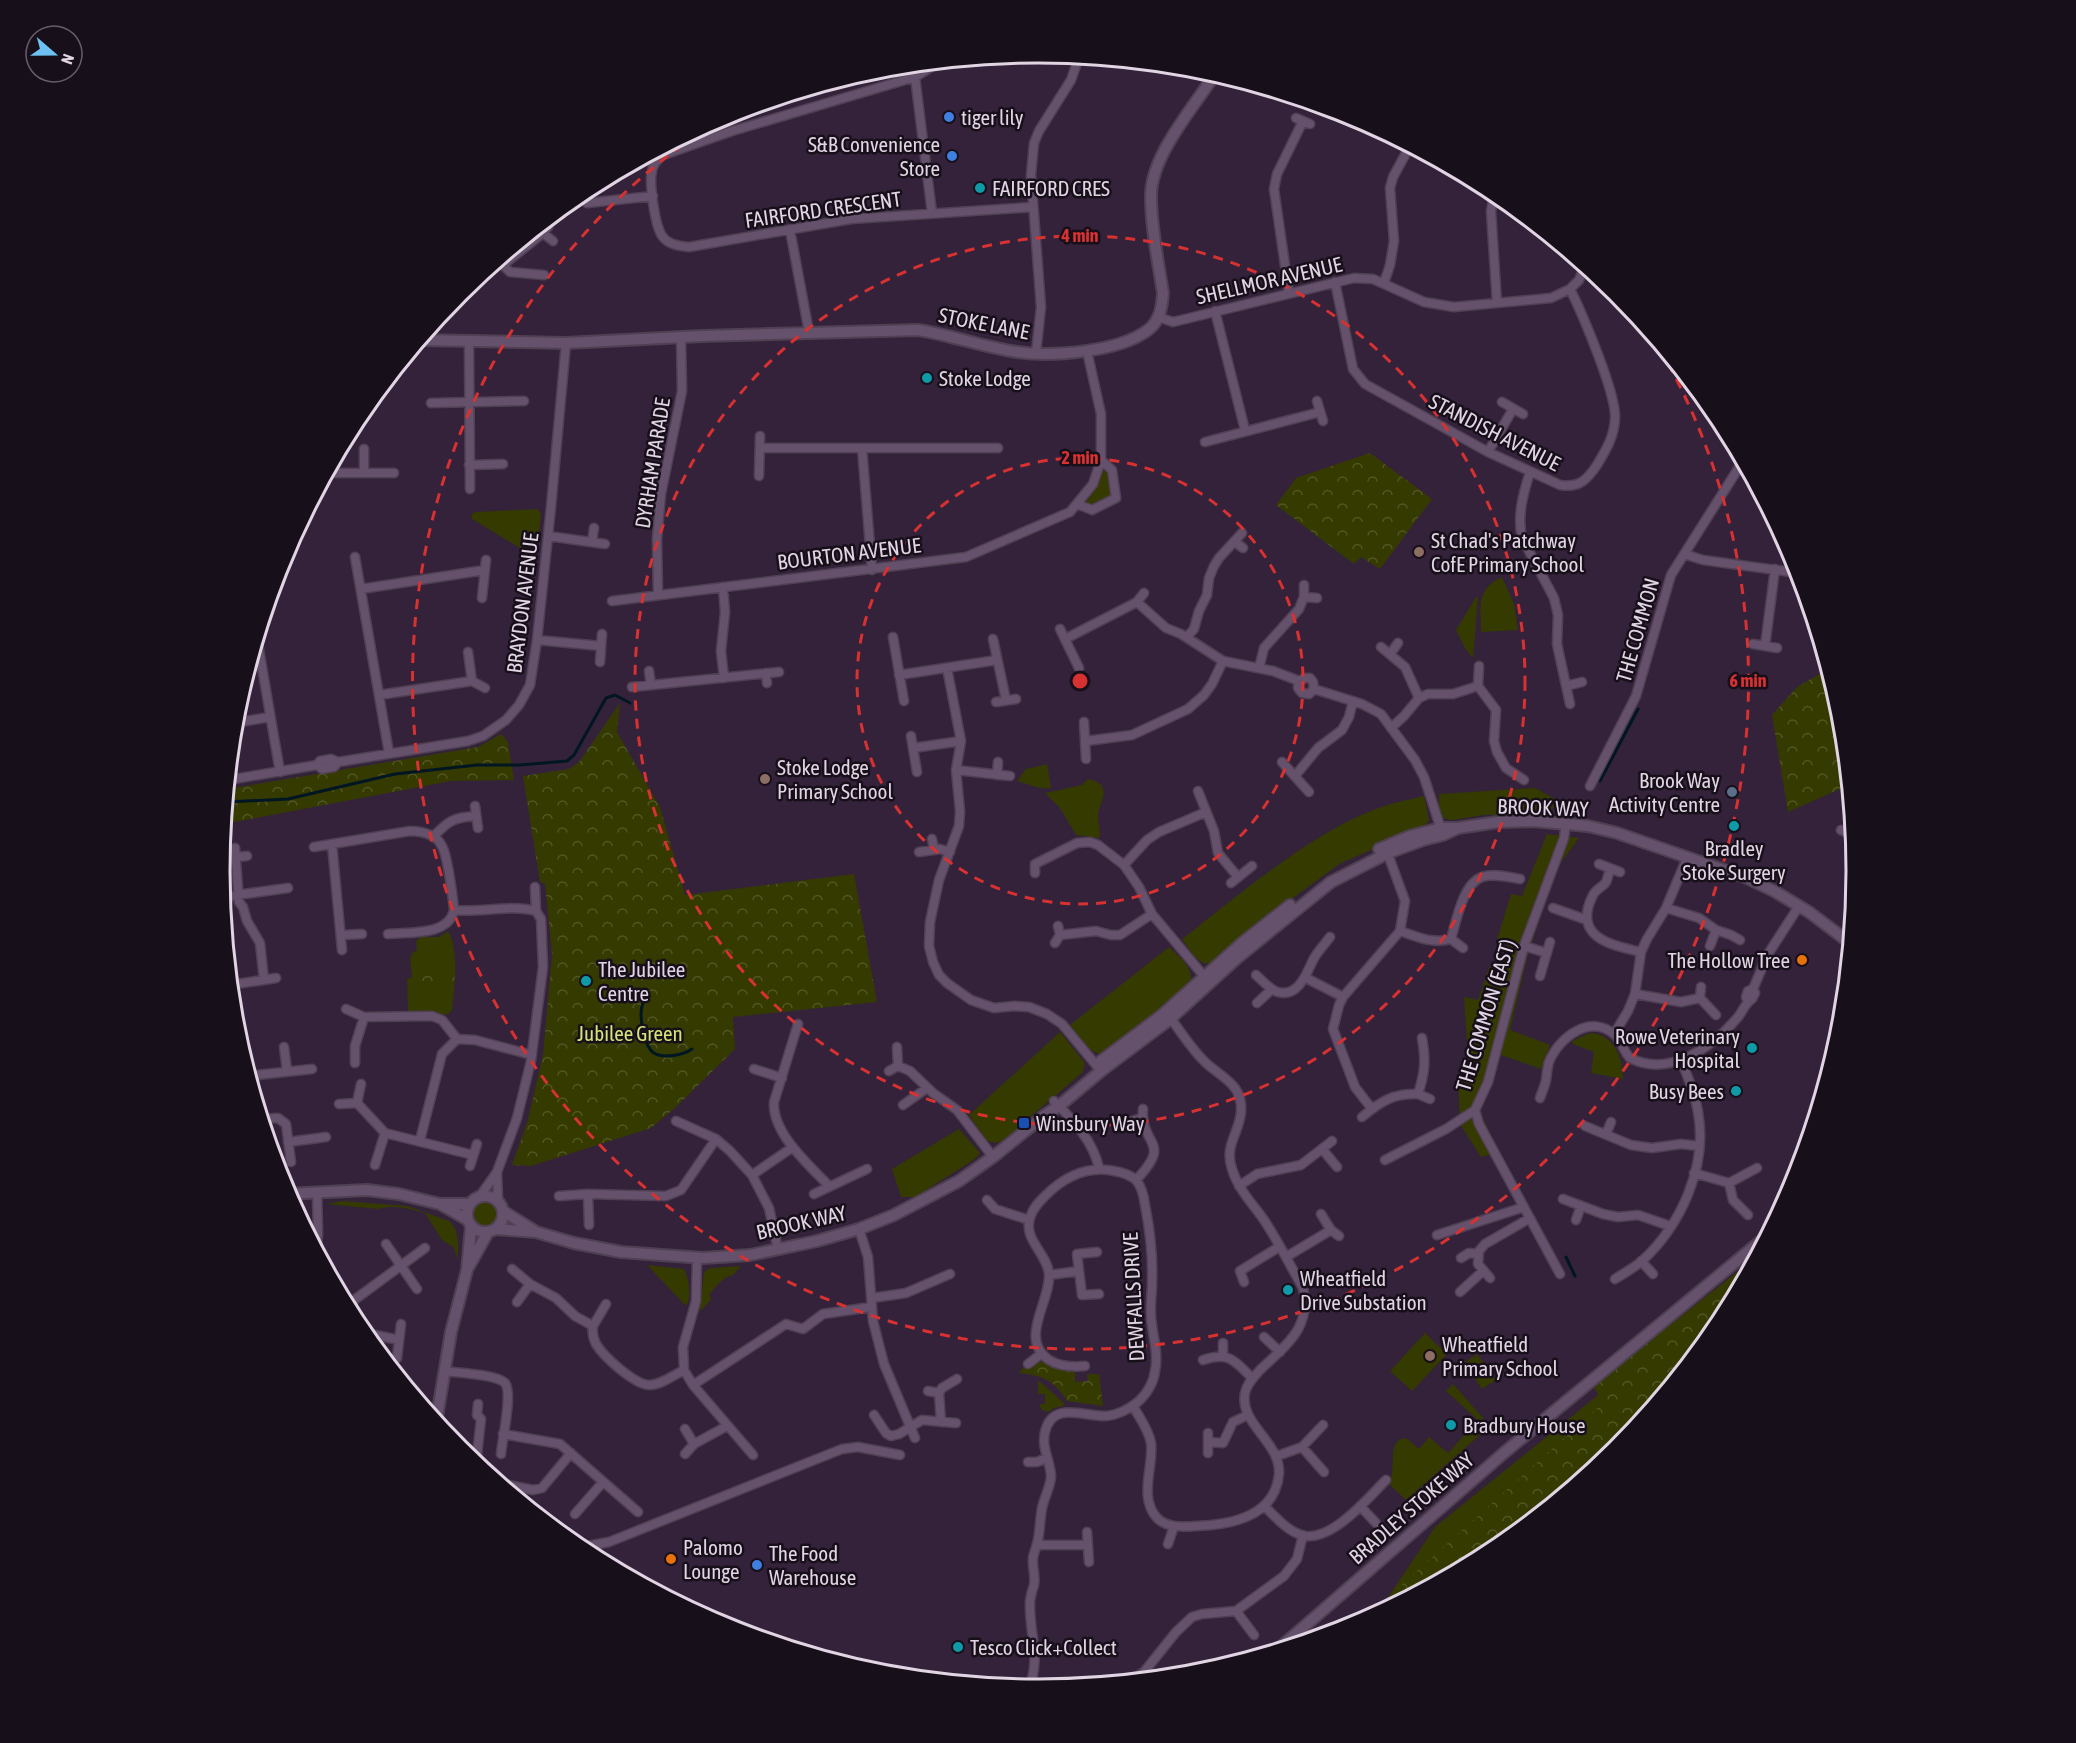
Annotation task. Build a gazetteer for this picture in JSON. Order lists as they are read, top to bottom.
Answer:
{
  "streets": {
    "street": [
      "FAIRFORD CRESCENT",
      "SHELLMOR AVENUE",
      "STOKE LANE",
      "STANDISH AVENUE",
      "DYRHAM PARADE",
      "BOURTON AVENUE",
      "BRAYDON AVENUE",
      "THE COMMON",
      "BROOK WAY",
      "THE COMMON (EAST)",
      "DEWFALLS DRIVE",
      "BRADLEY STOKE WAY"
    ]
  },
  "crossings": [
    ["SHELLMOR AVENUE", "STOKE LANE"],
    ["SHELLMOR AVENUE", "STANDISH AVENUE"],
    ["STOKE LANE", "DYRHAM PARADE"],
    ["STOKE LANE", "BOURTON AVENUE"],
    ["STOKE LANE", "BRAYDON AVENUE"],
    ["DYRHAM PARADE", "BOURTON AVENUE"],
    ["BROOK WAY", "THE COMMON (EAST)"]
  ],
  "parks": ["Jubilee Green"],
  "places": {
    "other": [
      "tiger lily",
      "S&B Convenience Store",
      "FAIRFORD CRES",
      "Stoke Lodge",
      "St Chad's Patchway CofE Primary School",
      "Stoke Lodge Primary School",
      "Brook Way Activity Centre",
      "Bradley Stoke Surgery",
      "The Hollow Tree",
      "The Jubilee Centre",
      "Rowe Veterinary Hospital",
      "Busy Bees",
      "Wheatfield Drive Substation",
      "Wheatfield Primary School",
      "Bradbury House",
      "Palomo Lounge",
      "The Food Warehouse",
      "Tesco Click+Collect"
    ],
    "transit": ["Winsbury Way"]
  },
  "north": "right",
  "rings": ["4 min", "2 min", "6 min"]
}
